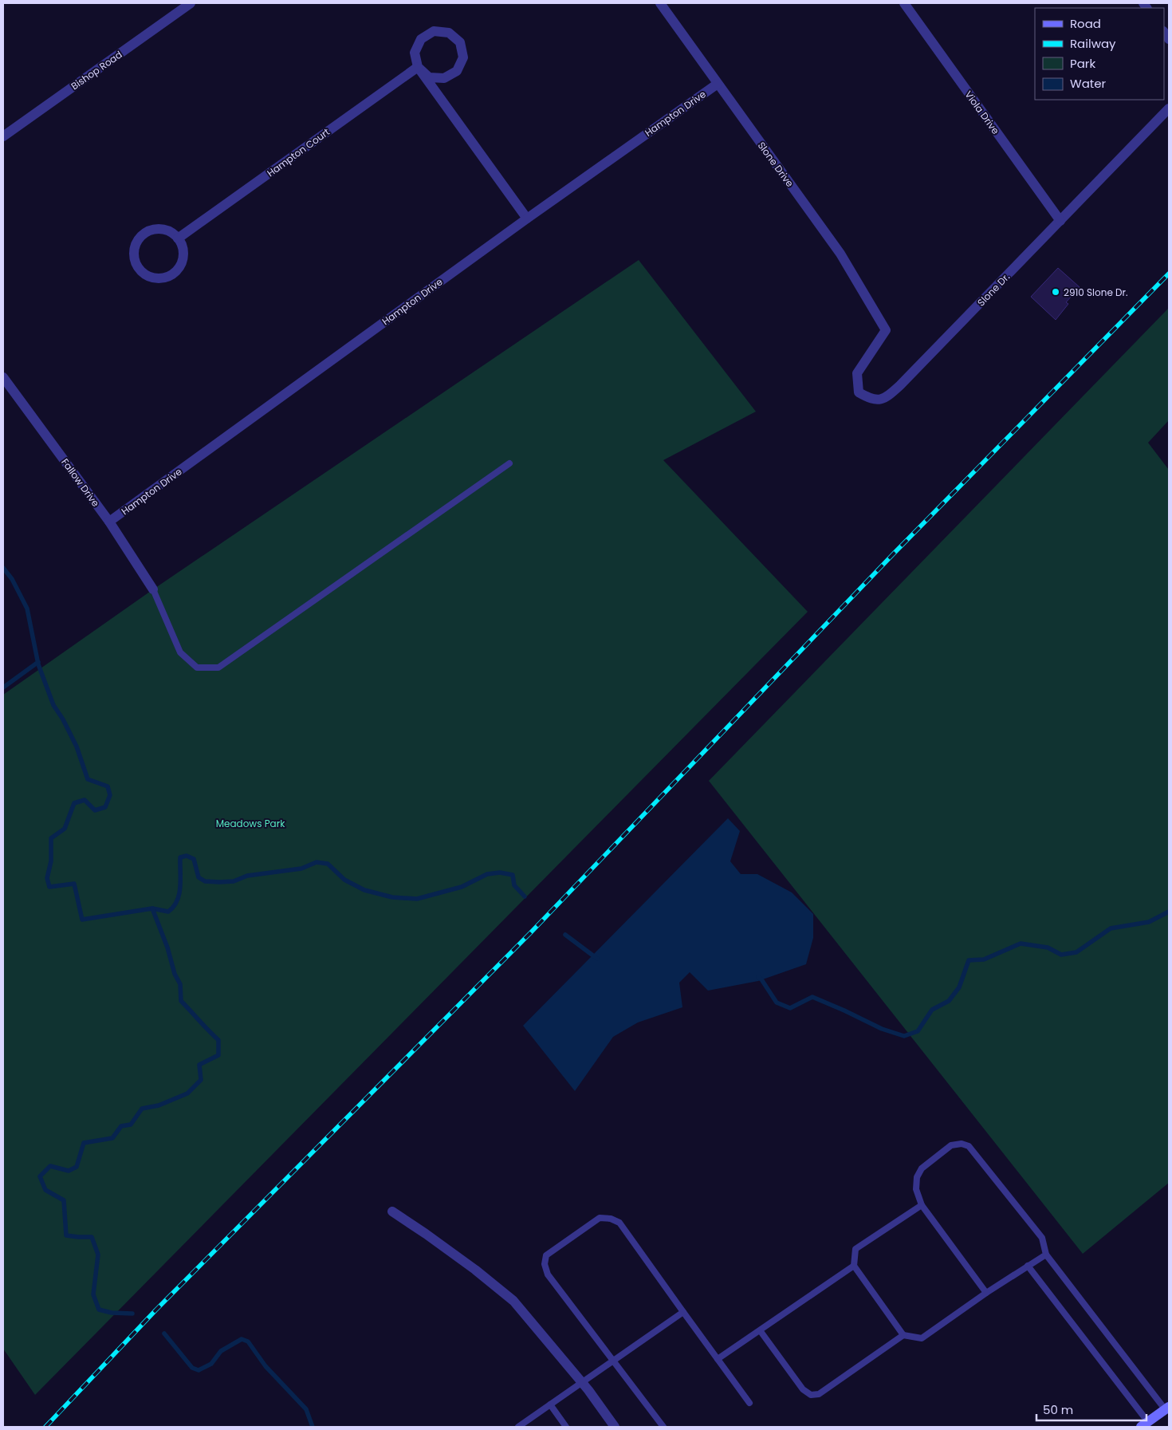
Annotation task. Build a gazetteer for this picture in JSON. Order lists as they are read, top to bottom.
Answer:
{
  "streets": {
    "street": [
      "Bishop Road",
      "Viola Drive",
      "Hampton Drive",
      "Hampton Court",
      "Slone Drive",
      "Slone Dr.",
      "Fallow Drive"
    ]
  },
  "crossings": [
    ["Viola Drive", "Slone Dr."],
    ["Hampton Drive", "Slone Drive"],
    ["Hampton Drive", "Fallow Drive"],
    ["Slone Drive", "Slone Dr."]
  ],
  "parks": ["Meadows Park"],
  "places": ["2910 Slone Dr."],
  "legend": [
    "Road",
    "Railway",
    "Park",
    "Water"
  ],
  "scale_bar": "50 m"
}
